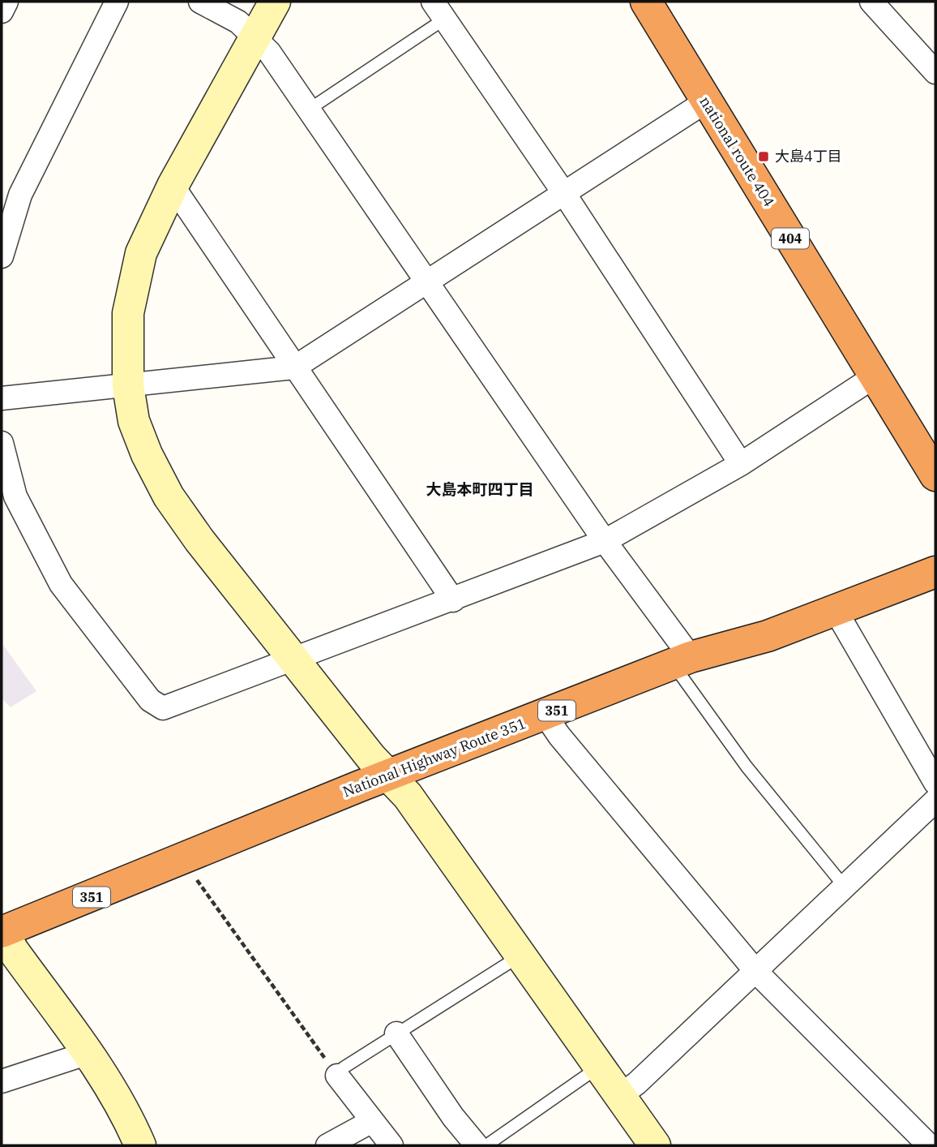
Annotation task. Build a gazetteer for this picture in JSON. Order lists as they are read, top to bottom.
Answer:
{
  "streets": {
    "highway": [
      "national route 404",
      "404",
      "351",
      "National Highway Route 351"
    ]
  },
  "districts": ["大島本町四丁目"],
  "places": {
    "transit": ["大島4丁目"]
  }
}
